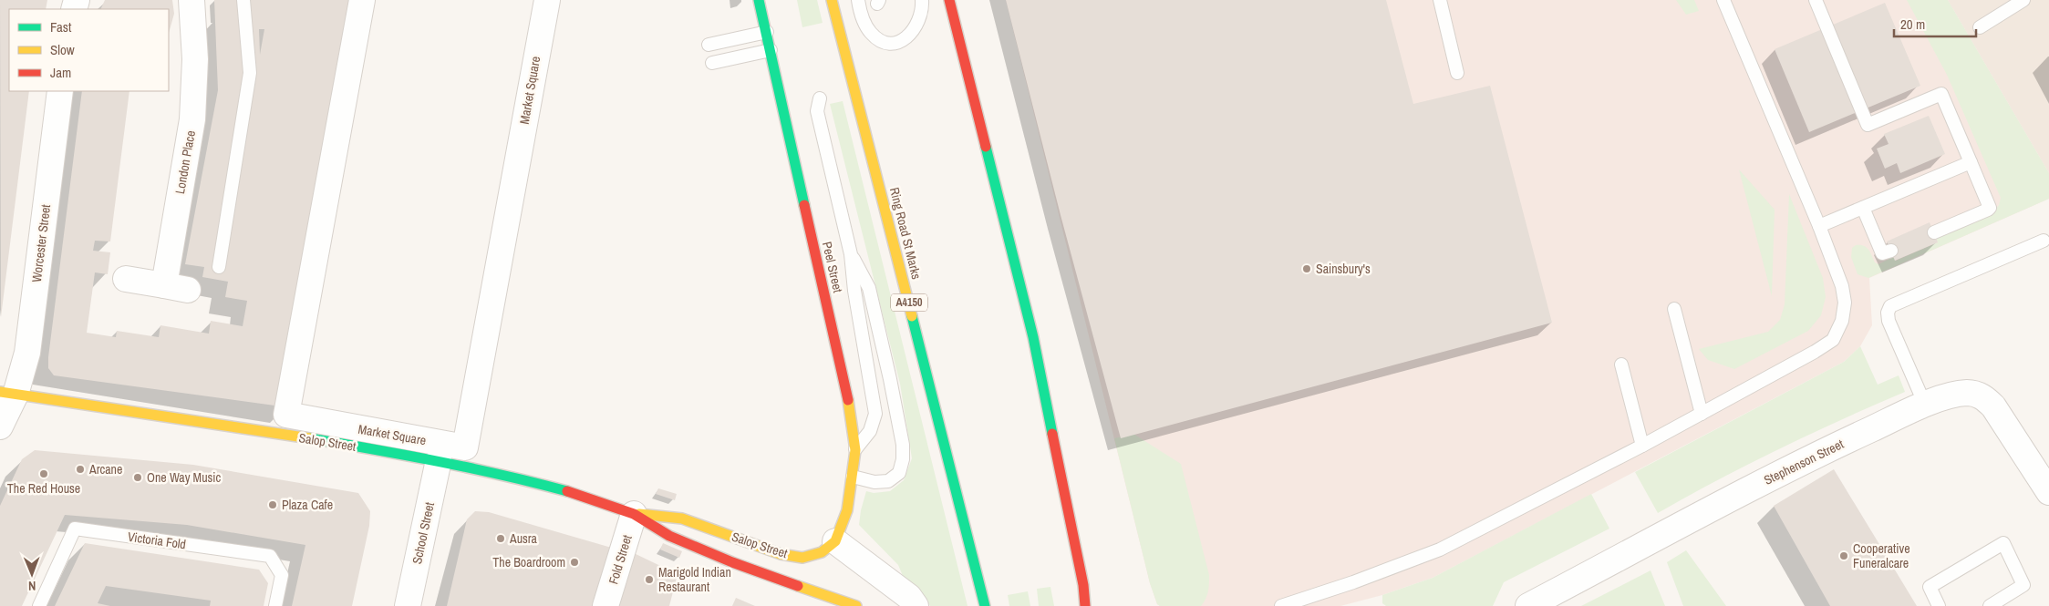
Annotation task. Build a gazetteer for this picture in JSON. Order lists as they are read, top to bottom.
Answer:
{
  "streets": {
    "main road": [
      "Ring Road St Marks",
      "Peel Street",
      "A4150",
      "Salop Street"
    ],
    "street": [
      "Market Square",
      "London Place",
      "Worcester Street",
      "Stephenson Street",
      "School Street",
      "Fold Street"
    ],
    "lane": ["Victoria Fold"]
  },
  "crossings": [
    ["Worcester Street", "Salop Street"],
    ["Peel Street", "Salop Street"],
    ["Salop Street", "School Street"],
    ["Salop Street", "Fold Street"]
  ],
  "places": [
    "Sainsbury's",
    "Arcane",
    "The Red House",
    "One Way Music",
    "Plaza Cafe",
    "Ausra",
    "Cooperative Funeralcare",
    "The Boardroom",
    "Marigold Indian Restaurant"
  ],
  "legend": ["Fast", "Slow", "Jam"],
  "scale_bar": "20 m",
  "north": "bottom"
}
